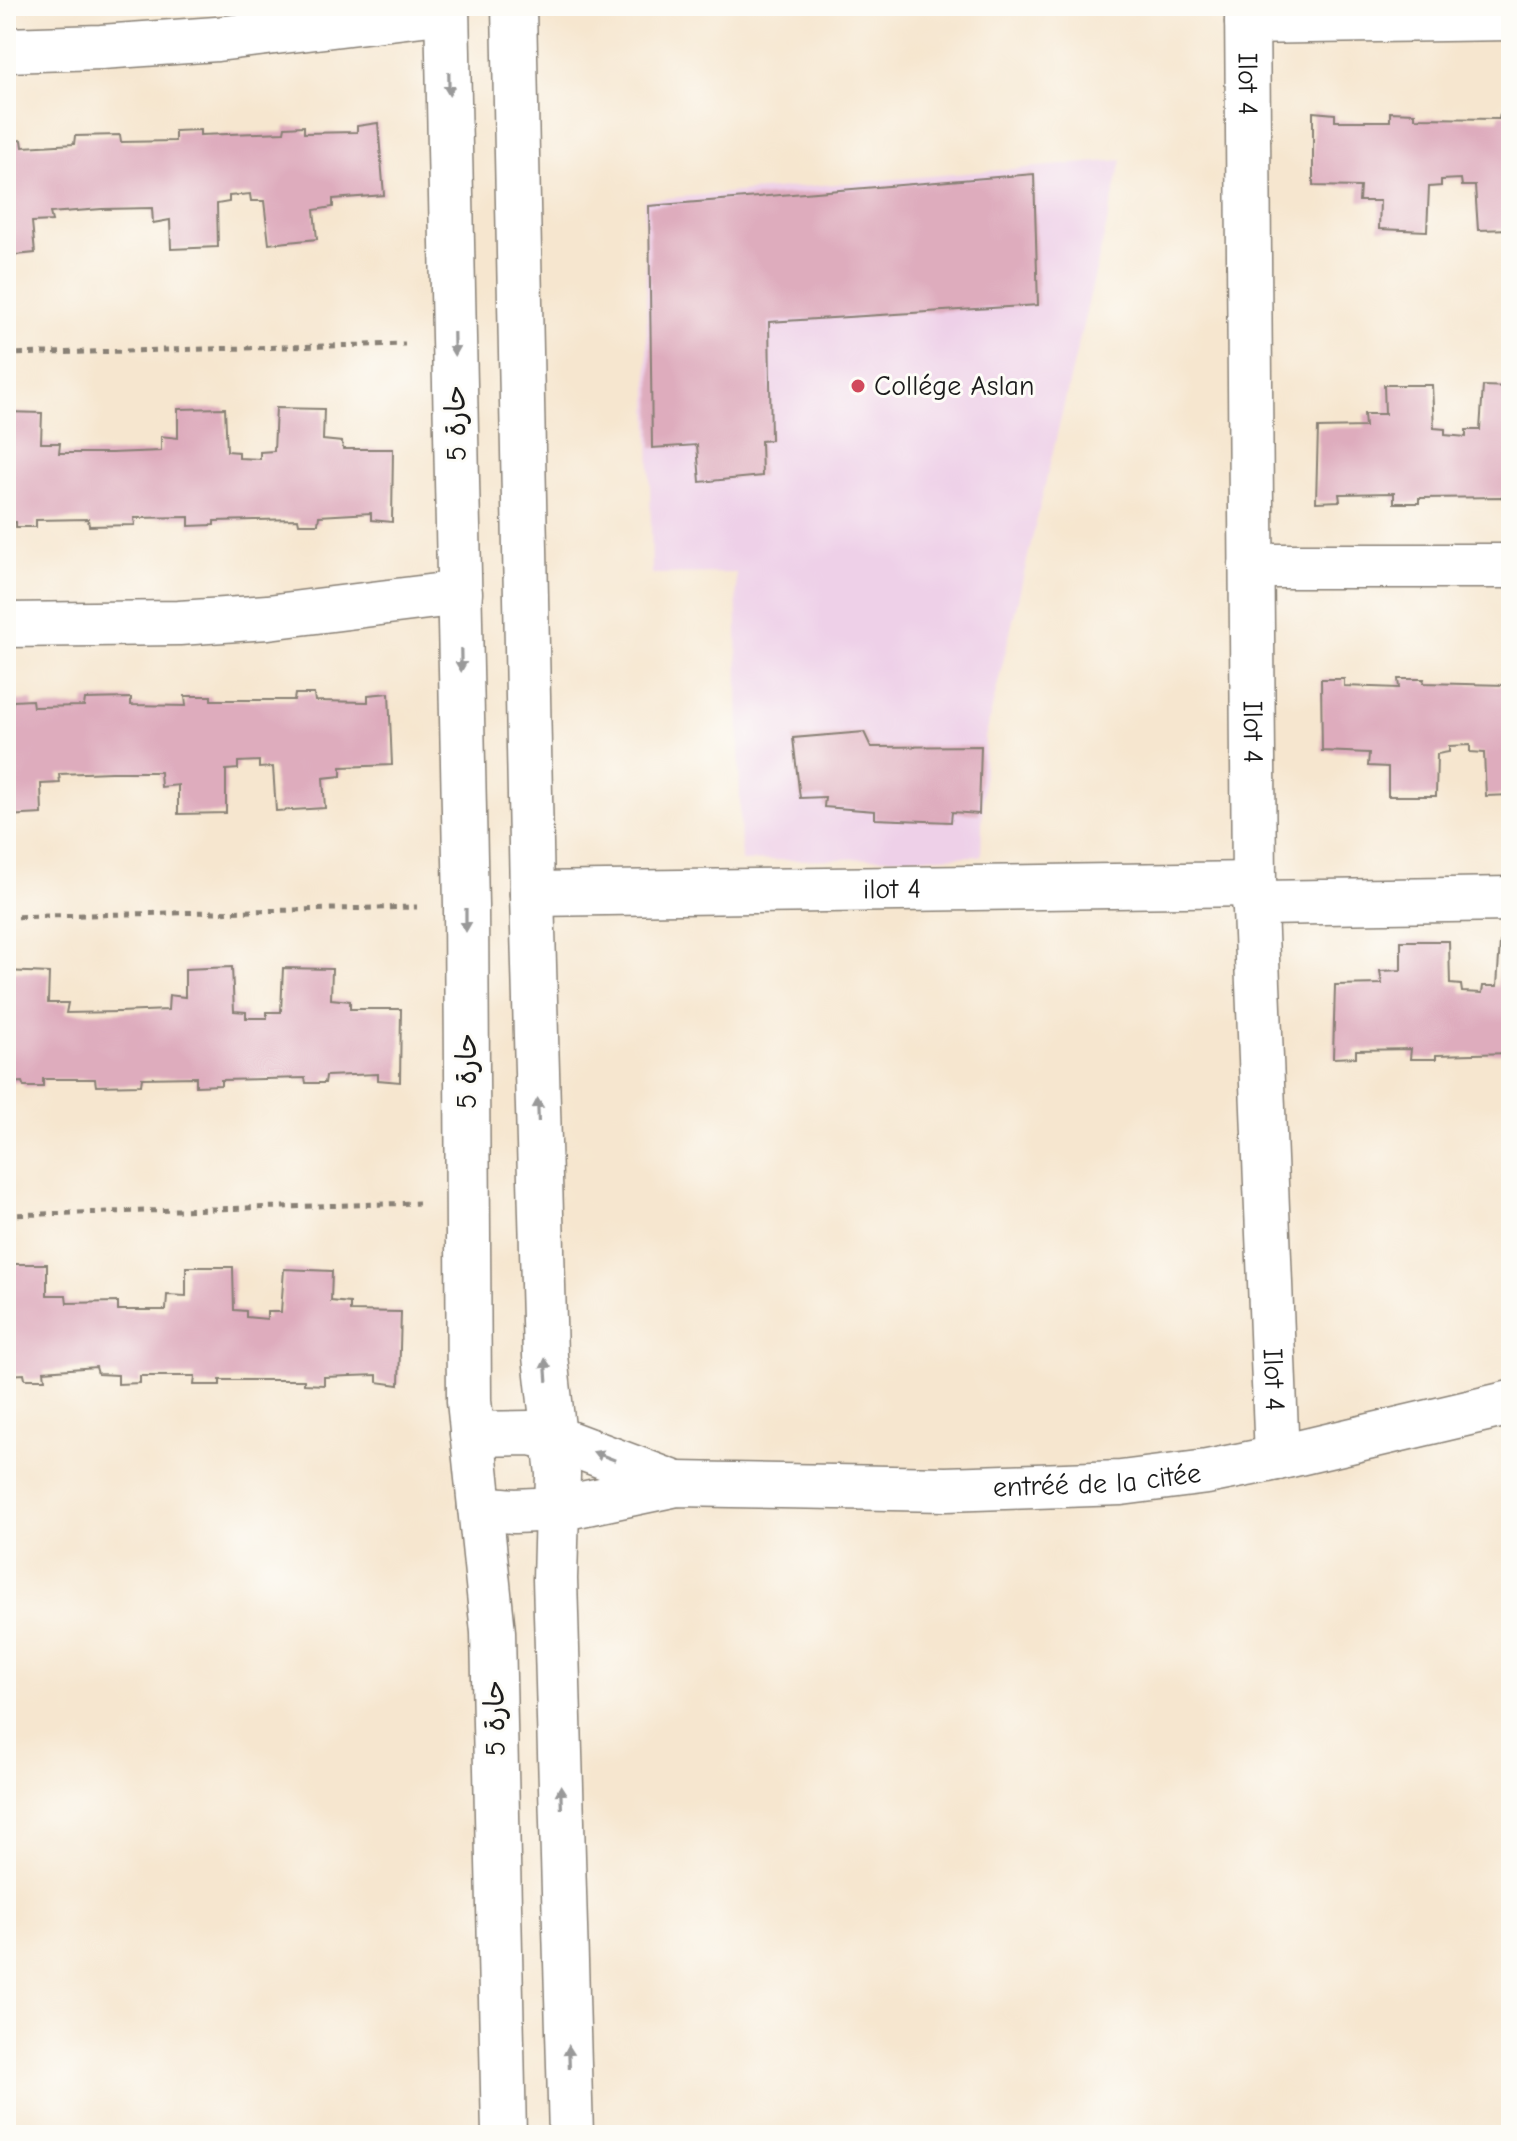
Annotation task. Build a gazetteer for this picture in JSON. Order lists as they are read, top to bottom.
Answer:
{
  "streets": {
    "street": [
      "Ilot 4",
      "حارة 5",
      "ilot 4",
      "entréé de la citée"
    ]
  },
  "crossings": [
    ["Ilot 4", "ilot 4"],
    ["Ilot 4", "entréé de la citée"],
    ["حارة 5", "entréé de la citée"]
  ],
  "places": ["Collége Aslan"]
}
